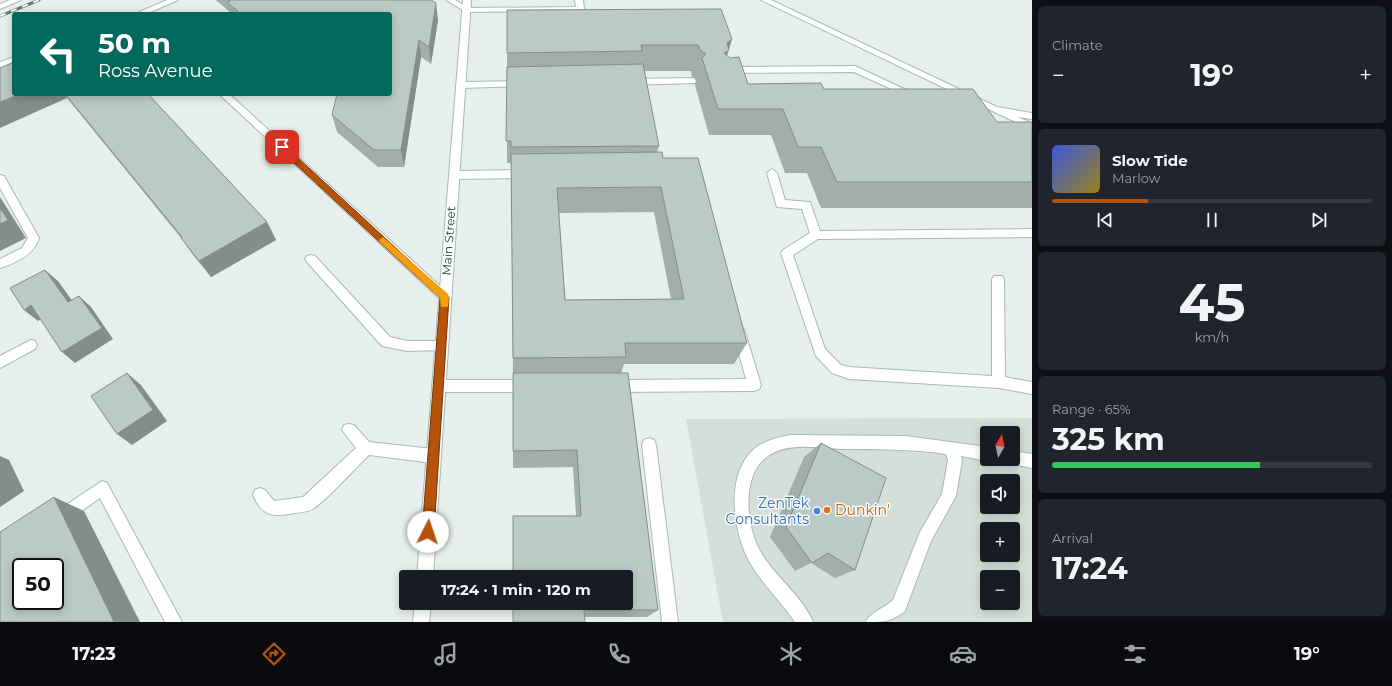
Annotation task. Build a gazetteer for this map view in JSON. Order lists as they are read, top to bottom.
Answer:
{
  "streets": {
    "main road": ["Main Street"]
  },
  "places": ["Dunkin'", "ZenTek Consultants"],
  "north": "top",
  "page": {
    "tile": [
      "Climate",
      ["45", "km/h"],
      ["Range · 65%", "325 km"],
      ["Arrival", "17:24"]
    ],
    "turn": ["50 m", "Ross Avenue"],
    "heat": ["−", "19°", "+"],
    "song": ["Slow Tide", "Marlow"],
    "map_buttons": ["+", "−"],
    "limit": "50",
    "trip": "17:24 · 1 min · 120 m",
    "tabs": ["17:23", "19°"]
  }
}
